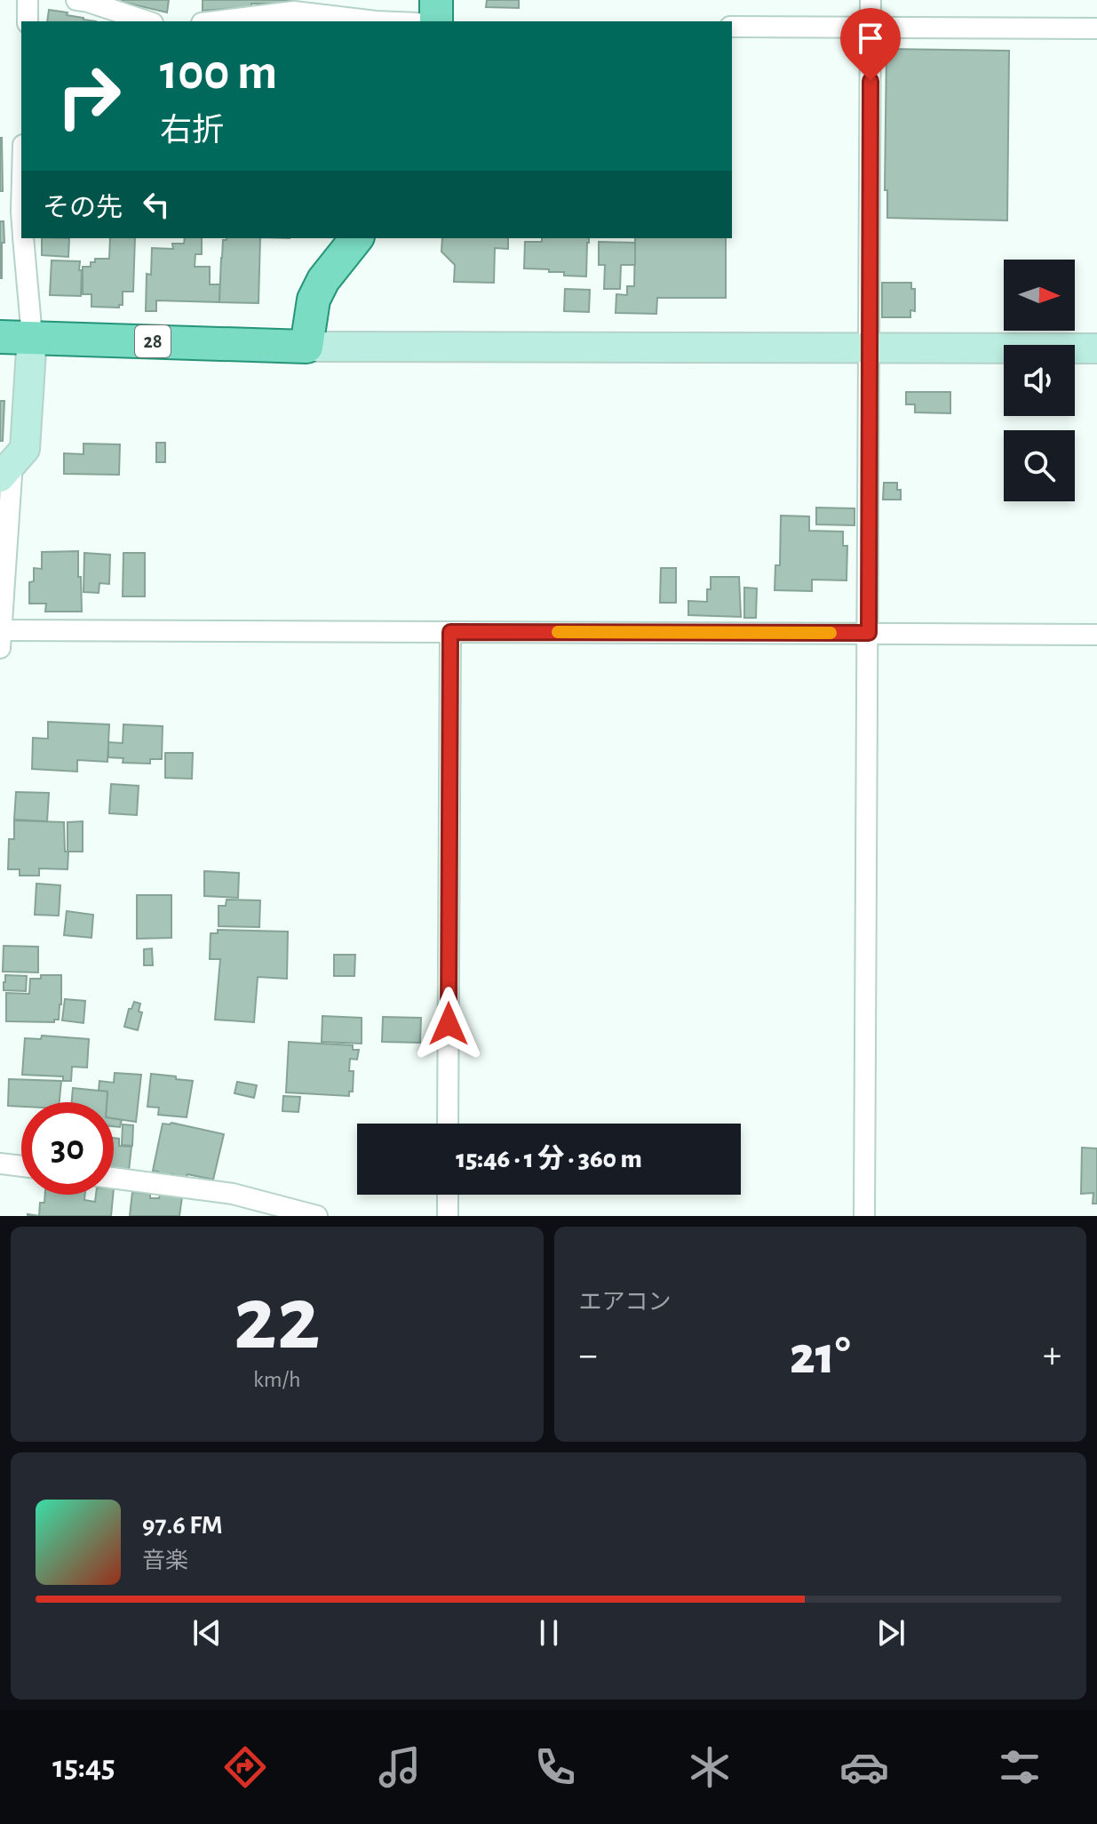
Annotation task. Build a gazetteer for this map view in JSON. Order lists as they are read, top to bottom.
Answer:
{
  "streets": {
    "main road": ["28"]
  },
  "north": "right",
  "page": {
    "turn": ["100 m", "右折"],
    "then": "その先",
    "limit": "30",
    "trip": "15:46 · 1 分 · 360 m",
    "tile": [
      ["22", "km/h"],
      "エアコン"
    ],
    "heat": ["−", "21°", "+"],
    "song": ["97.6 FM", "音楽"],
    "tabs": "15:45"
  }
}
